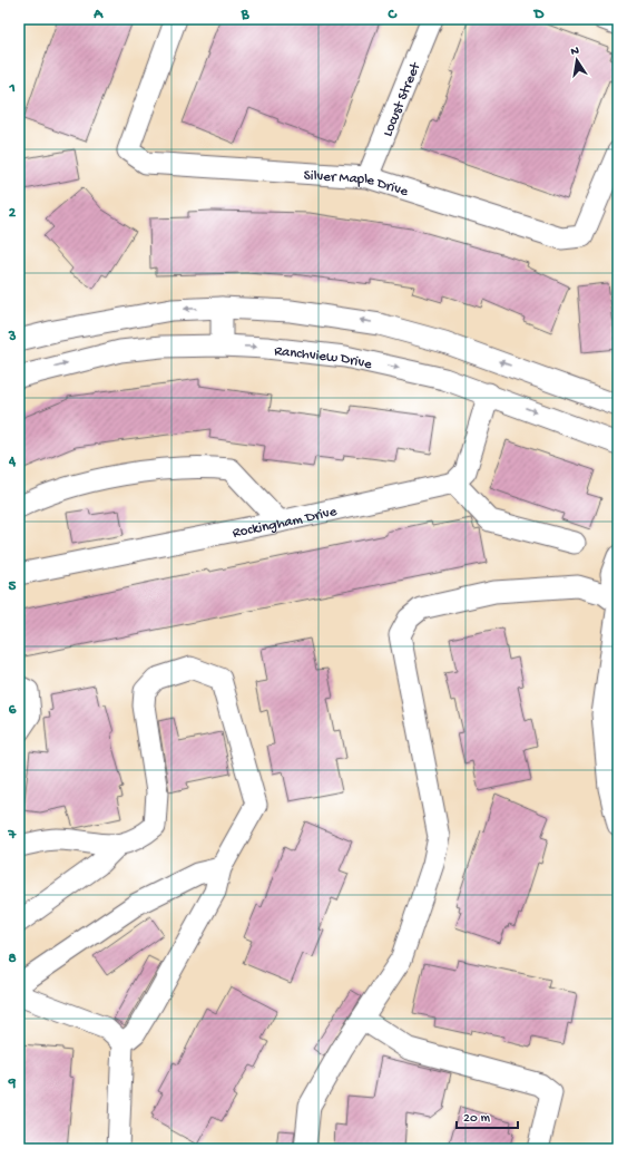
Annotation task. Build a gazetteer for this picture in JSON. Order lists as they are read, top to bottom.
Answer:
{
  "streets": {
    "street": [
      "Locust Street",
      "Silver Maple Drive",
      "Ranchview Drive",
      "Rockingham Drive"
    ]
  },
  "crossings": [
    ["Locust Street", "Silver Maple Drive"]
  ],
  "scale_bar": "20 m",
  "north": "top",
  "grid": {
    "columns": [
      "A",
      "B",
      "C",
      "D"
    ],
    "rows": [
      "1",
      "2",
      "3",
      "4",
      "5",
      "6",
      "7",
      "8",
      "9"
    ]
  }
}
